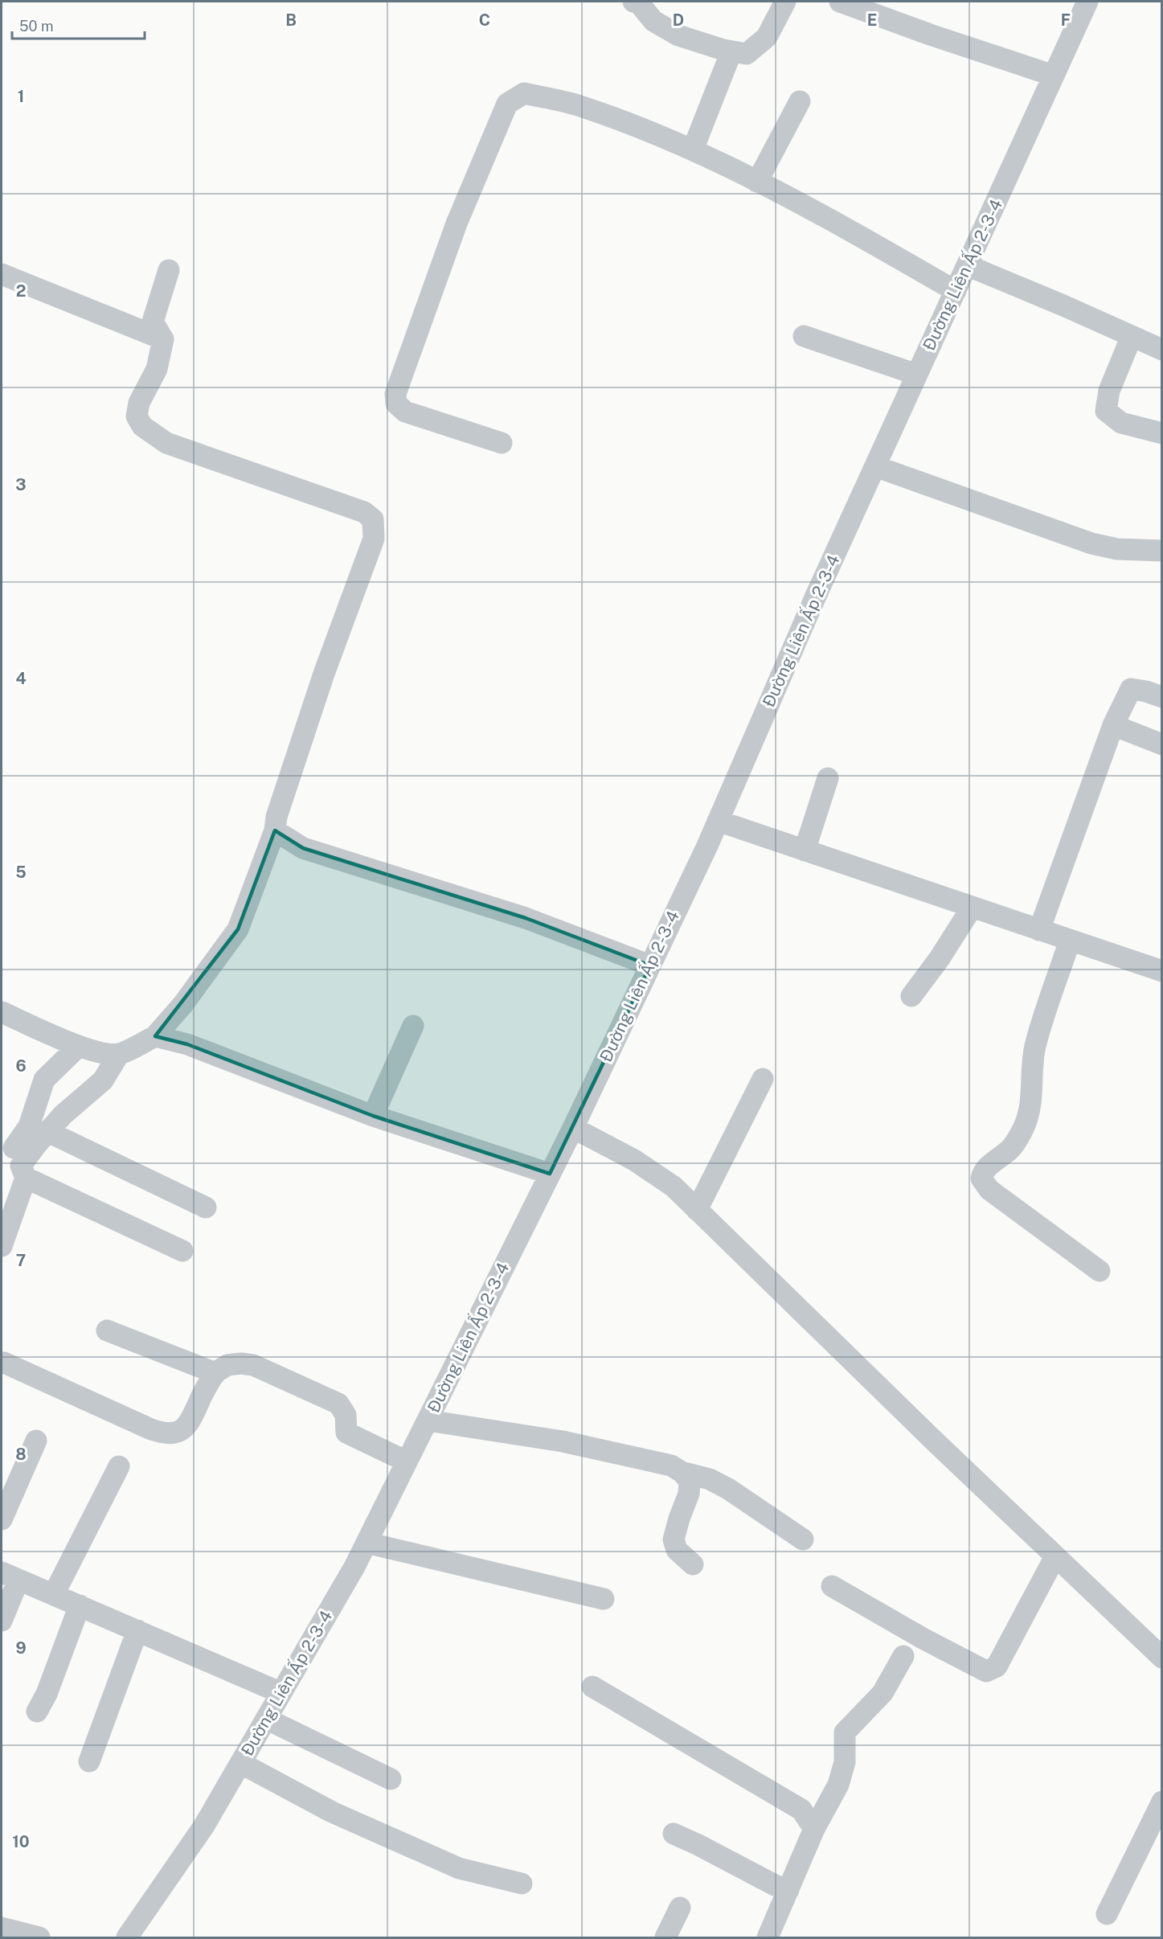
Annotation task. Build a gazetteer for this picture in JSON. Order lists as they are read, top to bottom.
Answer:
{
  "streets": {
    "street": ["Đường Liên Ấp 2-3-4"]
  },
  "scale_bar": "50 m",
  "grid": {
    "columns": [
      "B",
      "C",
      "D",
      "E",
      "F"
    ],
    "rows": [
      "1",
      "2",
      "3",
      "4",
      "5",
      "6",
      "7",
      "8",
      "9",
      "10"
    ]
  }
}
